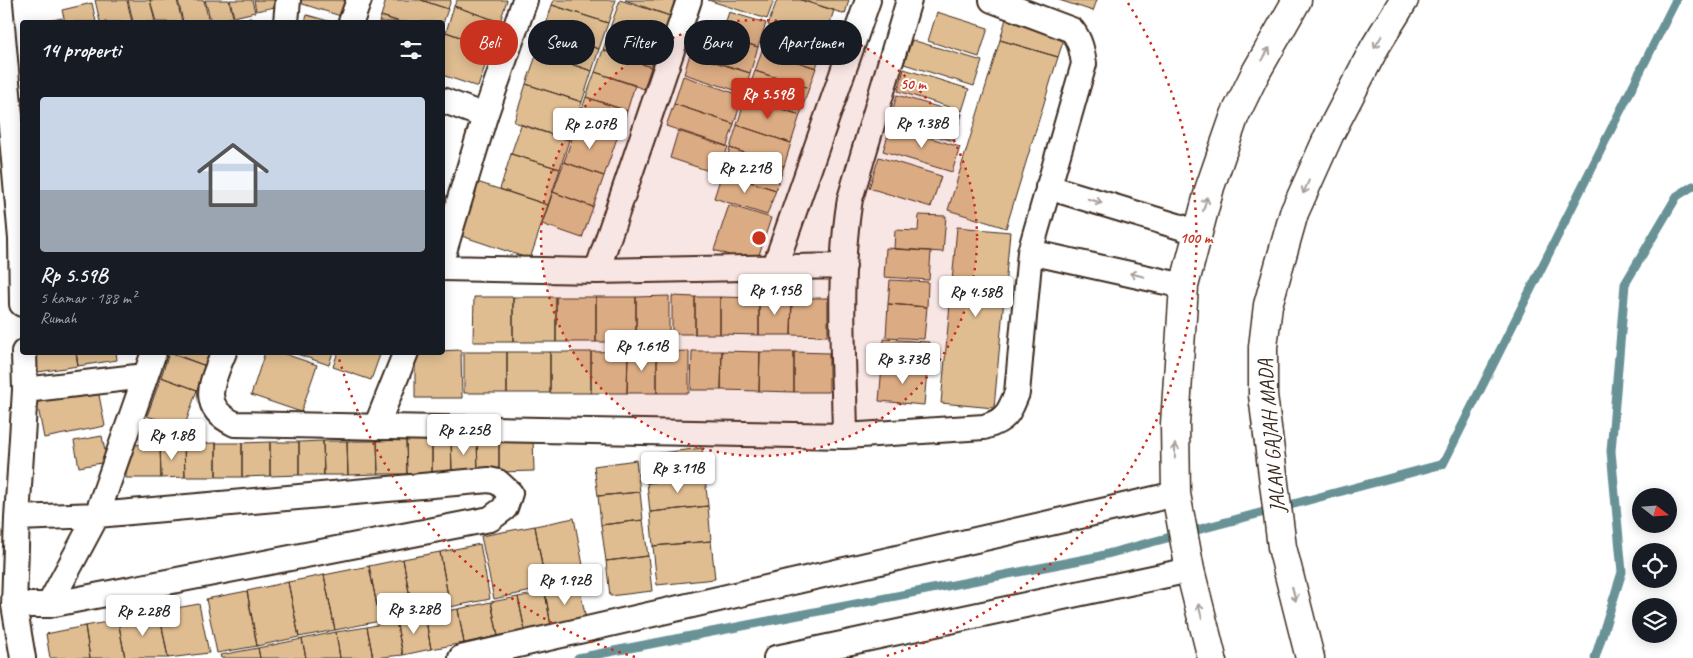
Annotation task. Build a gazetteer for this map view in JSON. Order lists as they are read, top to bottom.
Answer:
{
  "streets": {
    "highway": ["JALAN GAJAH MADA"]
  },
  "north": "right",
  "page": {
    "chip": [
      "Beli",
      "Sewa",
      "Filter",
      "Baru",
      "Apartemen"
    ],
    "heading": "14 properti",
    "price": [
      "Rp 5.59B",
      "Rp 1.38B",
      "Rp 2.07B",
      "Rp 2.21B",
      "Rp 1.95B",
      "Rp 4.58B",
      "Rp 1.61B",
      "Rp 3.73B",
      "Rp 2.25B",
      "Rp 1.8B",
      "Rp 3.11B",
      "Rp 1.92B",
      "Rp 3.28B",
      "Rp 2.28B"
    ],
    "list": [
      {
        "name": "Rp 5.59B",
        "note": "5 kamar · 188 m² · Rumah"
      }
    ]
  },
  "rings": ["50 m", "100 m"]
}
